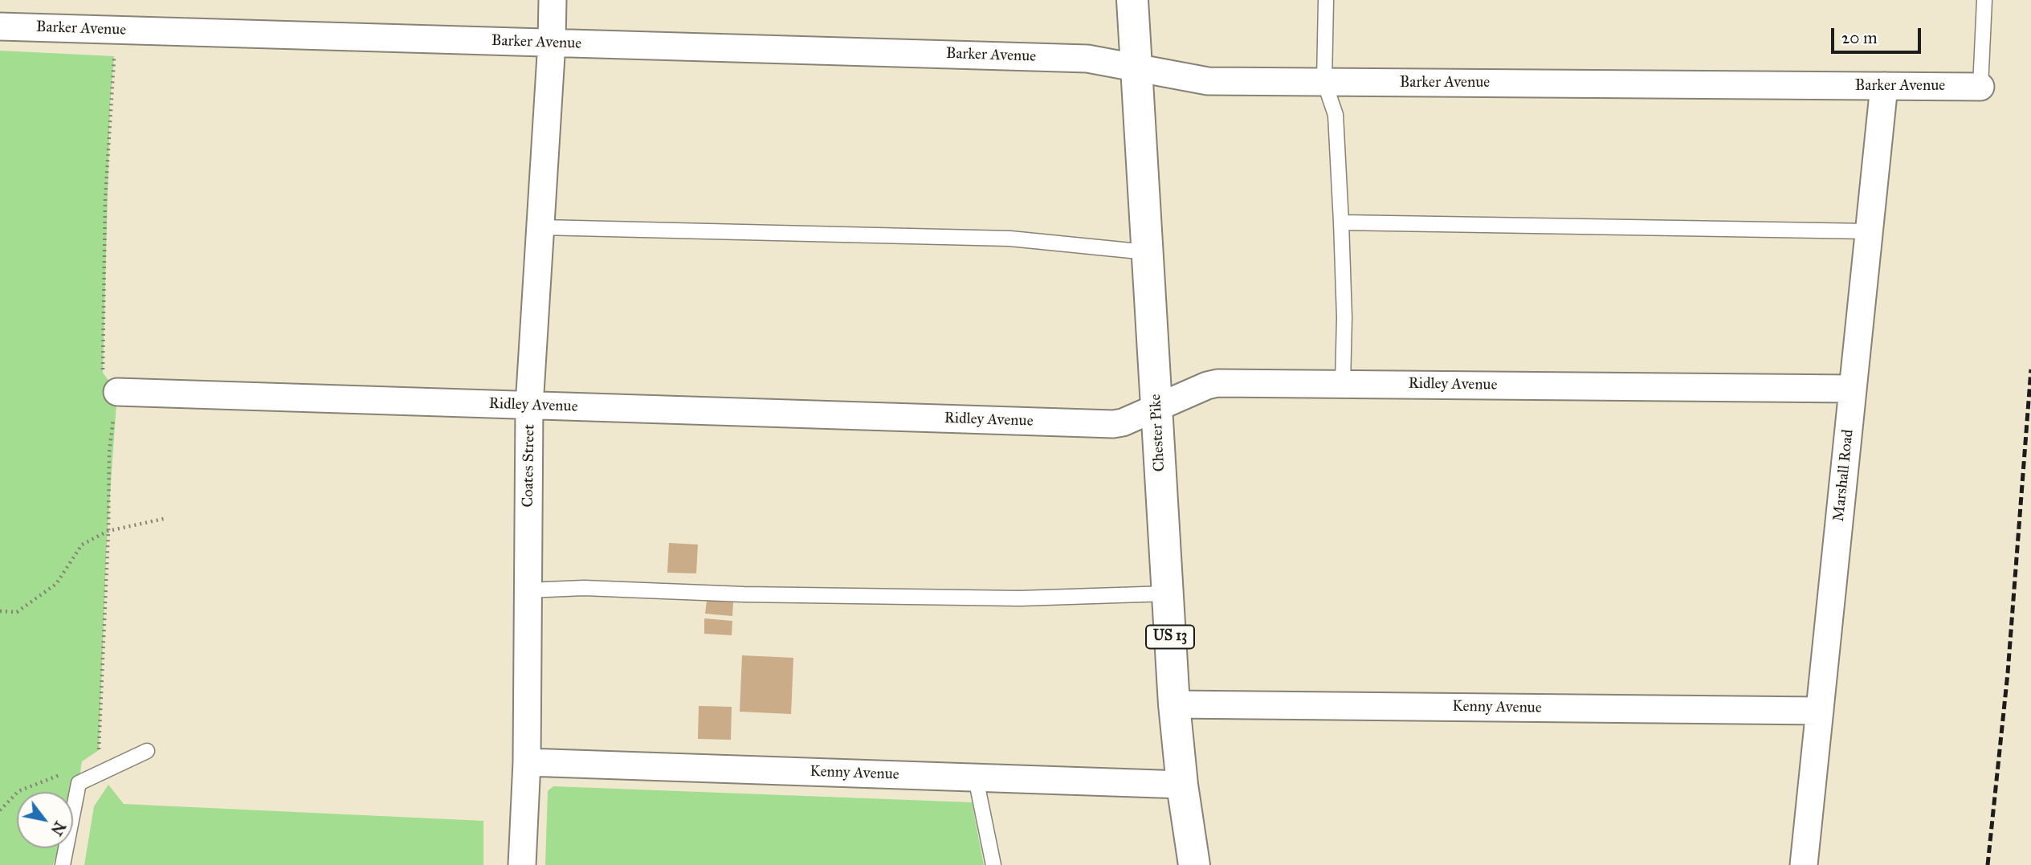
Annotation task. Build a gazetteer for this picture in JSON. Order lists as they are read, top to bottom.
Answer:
{
  "streets": {
    "main road": ["Chester Pike", "US 13"],
    "street": [
      "Barker Avenue",
      "Ridley Avenue",
      "Coates Street",
      "Marshall Road",
      "Kenny Avenue"
    ]
  },
  "crossings": [
    ["Barker Avenue", "Chester Pike"],
    ["Barker Avenue", "Coates Street"],
    ["Barker Avenue", "Marshall Road"],
    ["Ridley Avenue", "Chester Pike"],
    ["Ridley Avenue", "Coates Street"],
    ["Ridley Avenue", "Marshall Road"],
    ["Chester Pike", "Kenny Avenue"],
    ["Coates Street", "Kenny Avenue"],
    ["Marshall Road", "Kenny Avenue"]
  ],
  "scale_bar": "20 m",
  "north": "bottom right"
}
